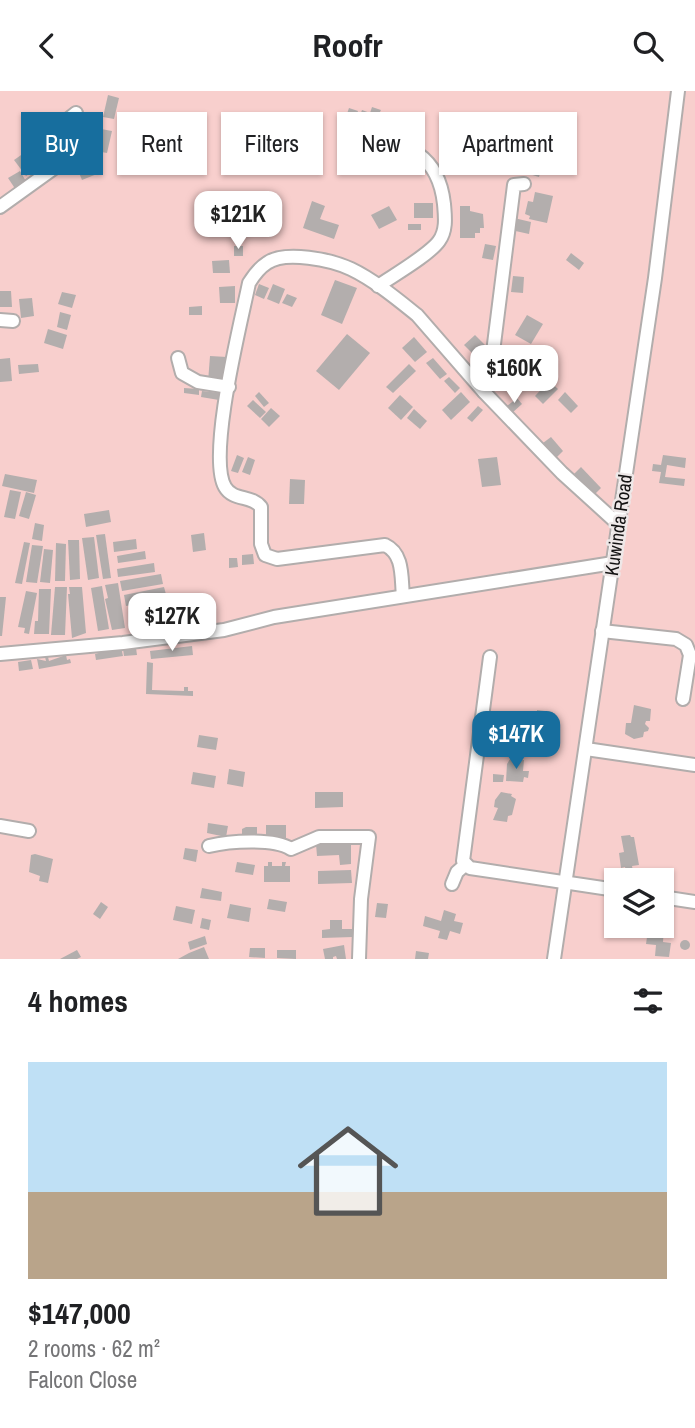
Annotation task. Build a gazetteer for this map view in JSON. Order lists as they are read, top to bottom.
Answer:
{
  "streets": {
    "street": ["Kuwinda Road"]
  },
  "page": {
    "header": "Roofr",
    "chip": [
      "Buy",
      "Rent",
      "Filters",
      "New",
      "Apartment"
    ],
    "price": [
      "$121K",
      "$160K",
      "$127K",
      "$147K"
    ],
    "heading": "4 homes",
    "list": [
      {
        "name": "$147,000",
        "note": "2 rooms · 62 m² · Falcon Close"
      }
    ]
  }
}
